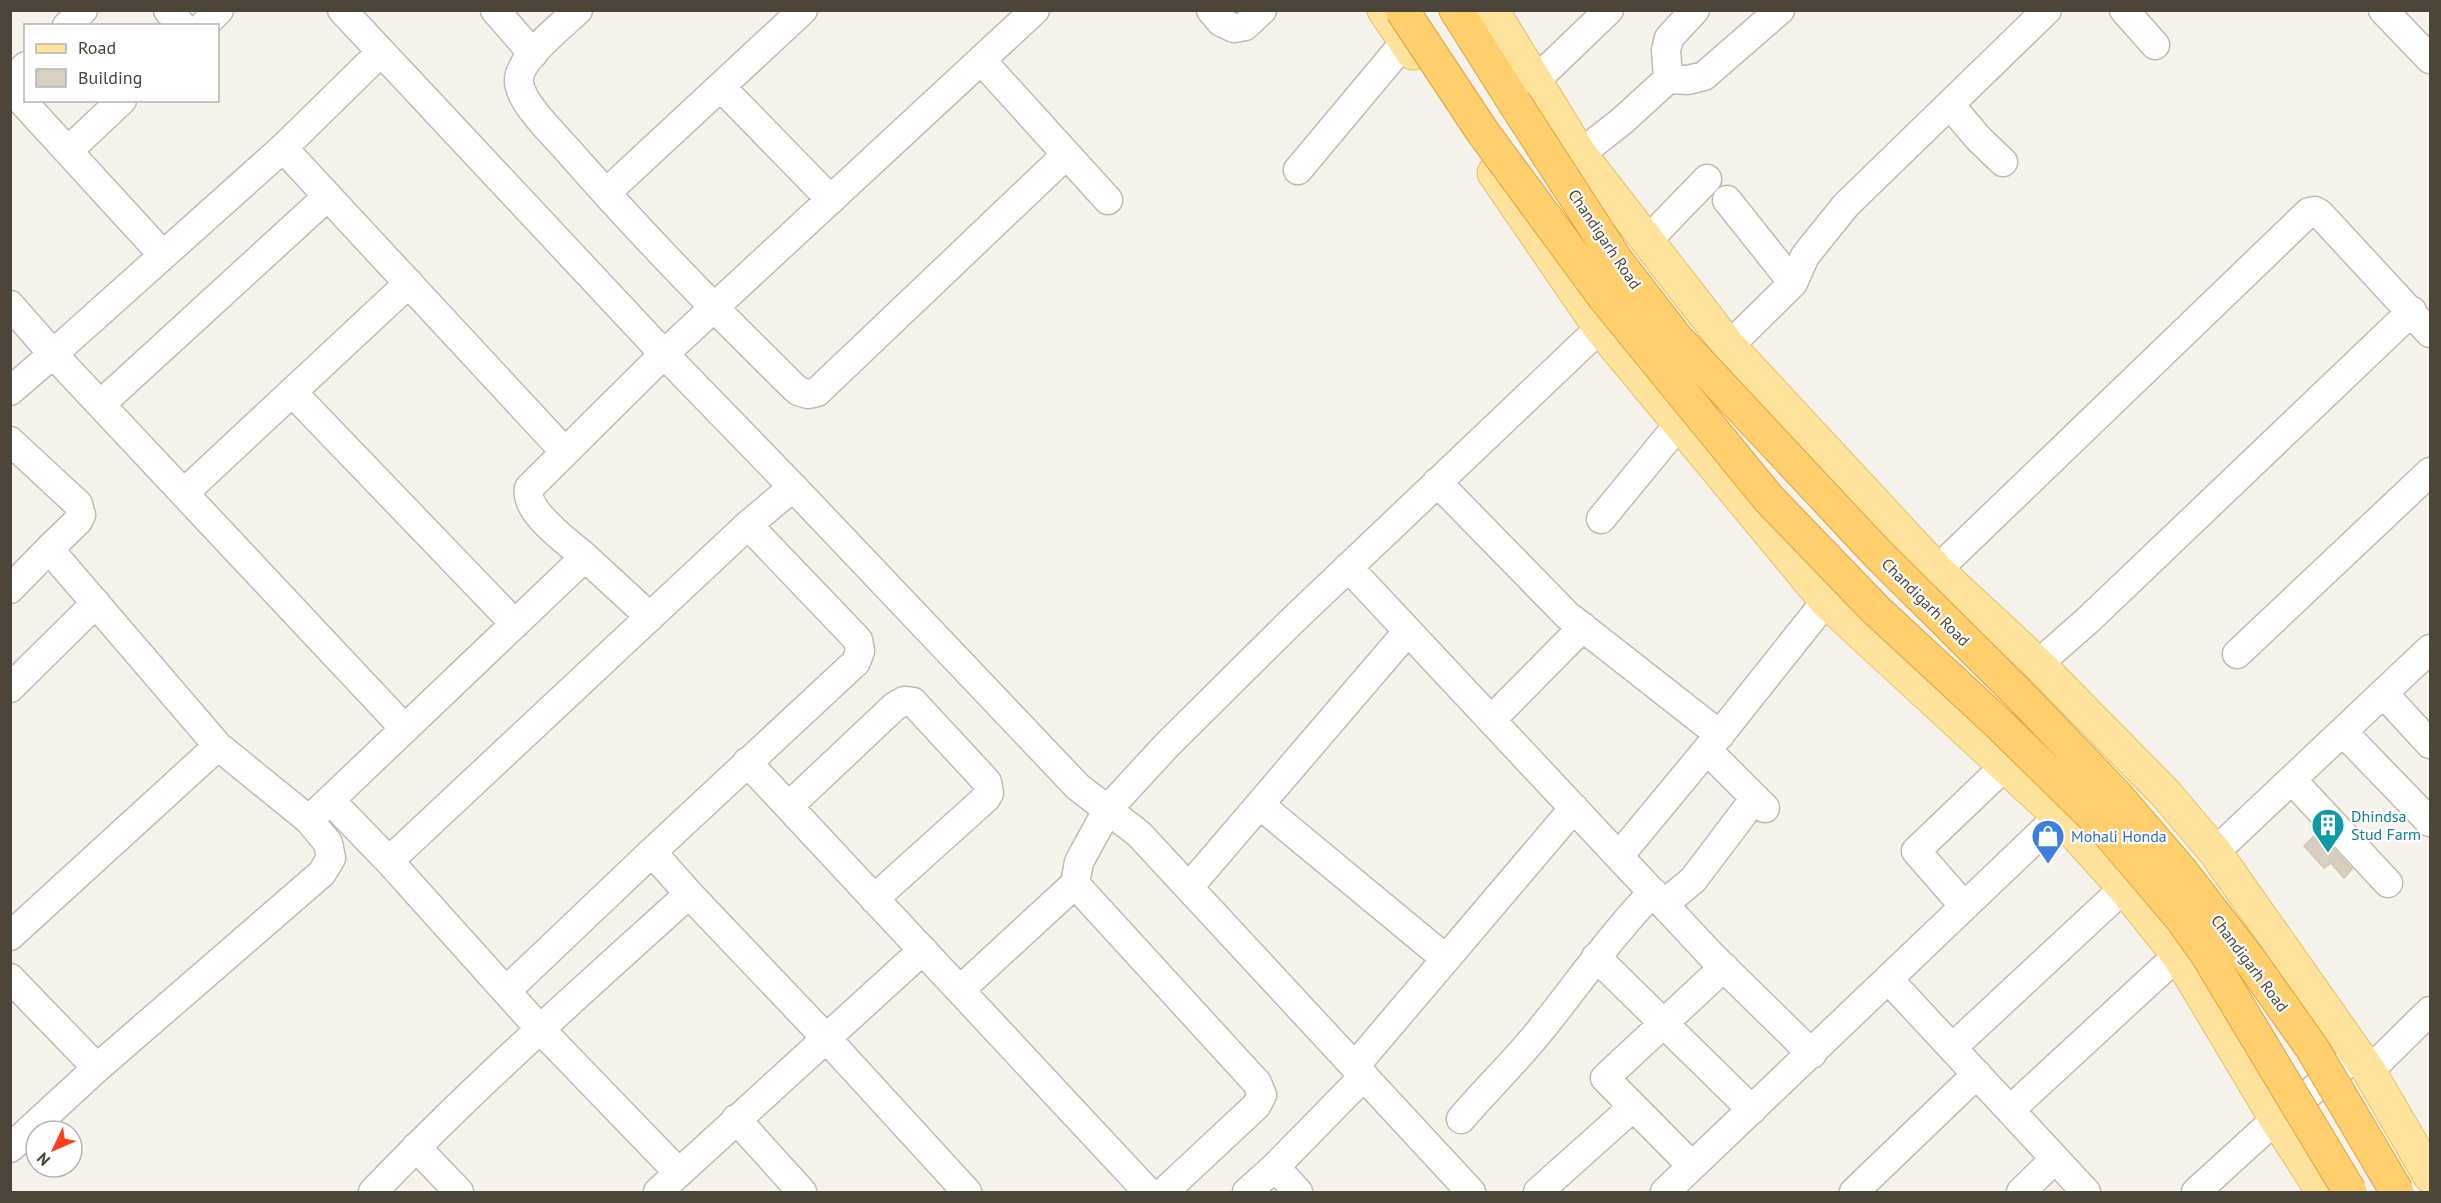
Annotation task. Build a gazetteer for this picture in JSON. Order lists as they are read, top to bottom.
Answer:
{
  "streets": {
    "highway": ["Chandigarh Road"]
  },
  "places": {
    "building": ["Dhindsa Stud Farm"],
    "shop": ["Mohali Honda"]
  },
  "legend": ["Road", "Building"],
  "north": "bottom left"
}
